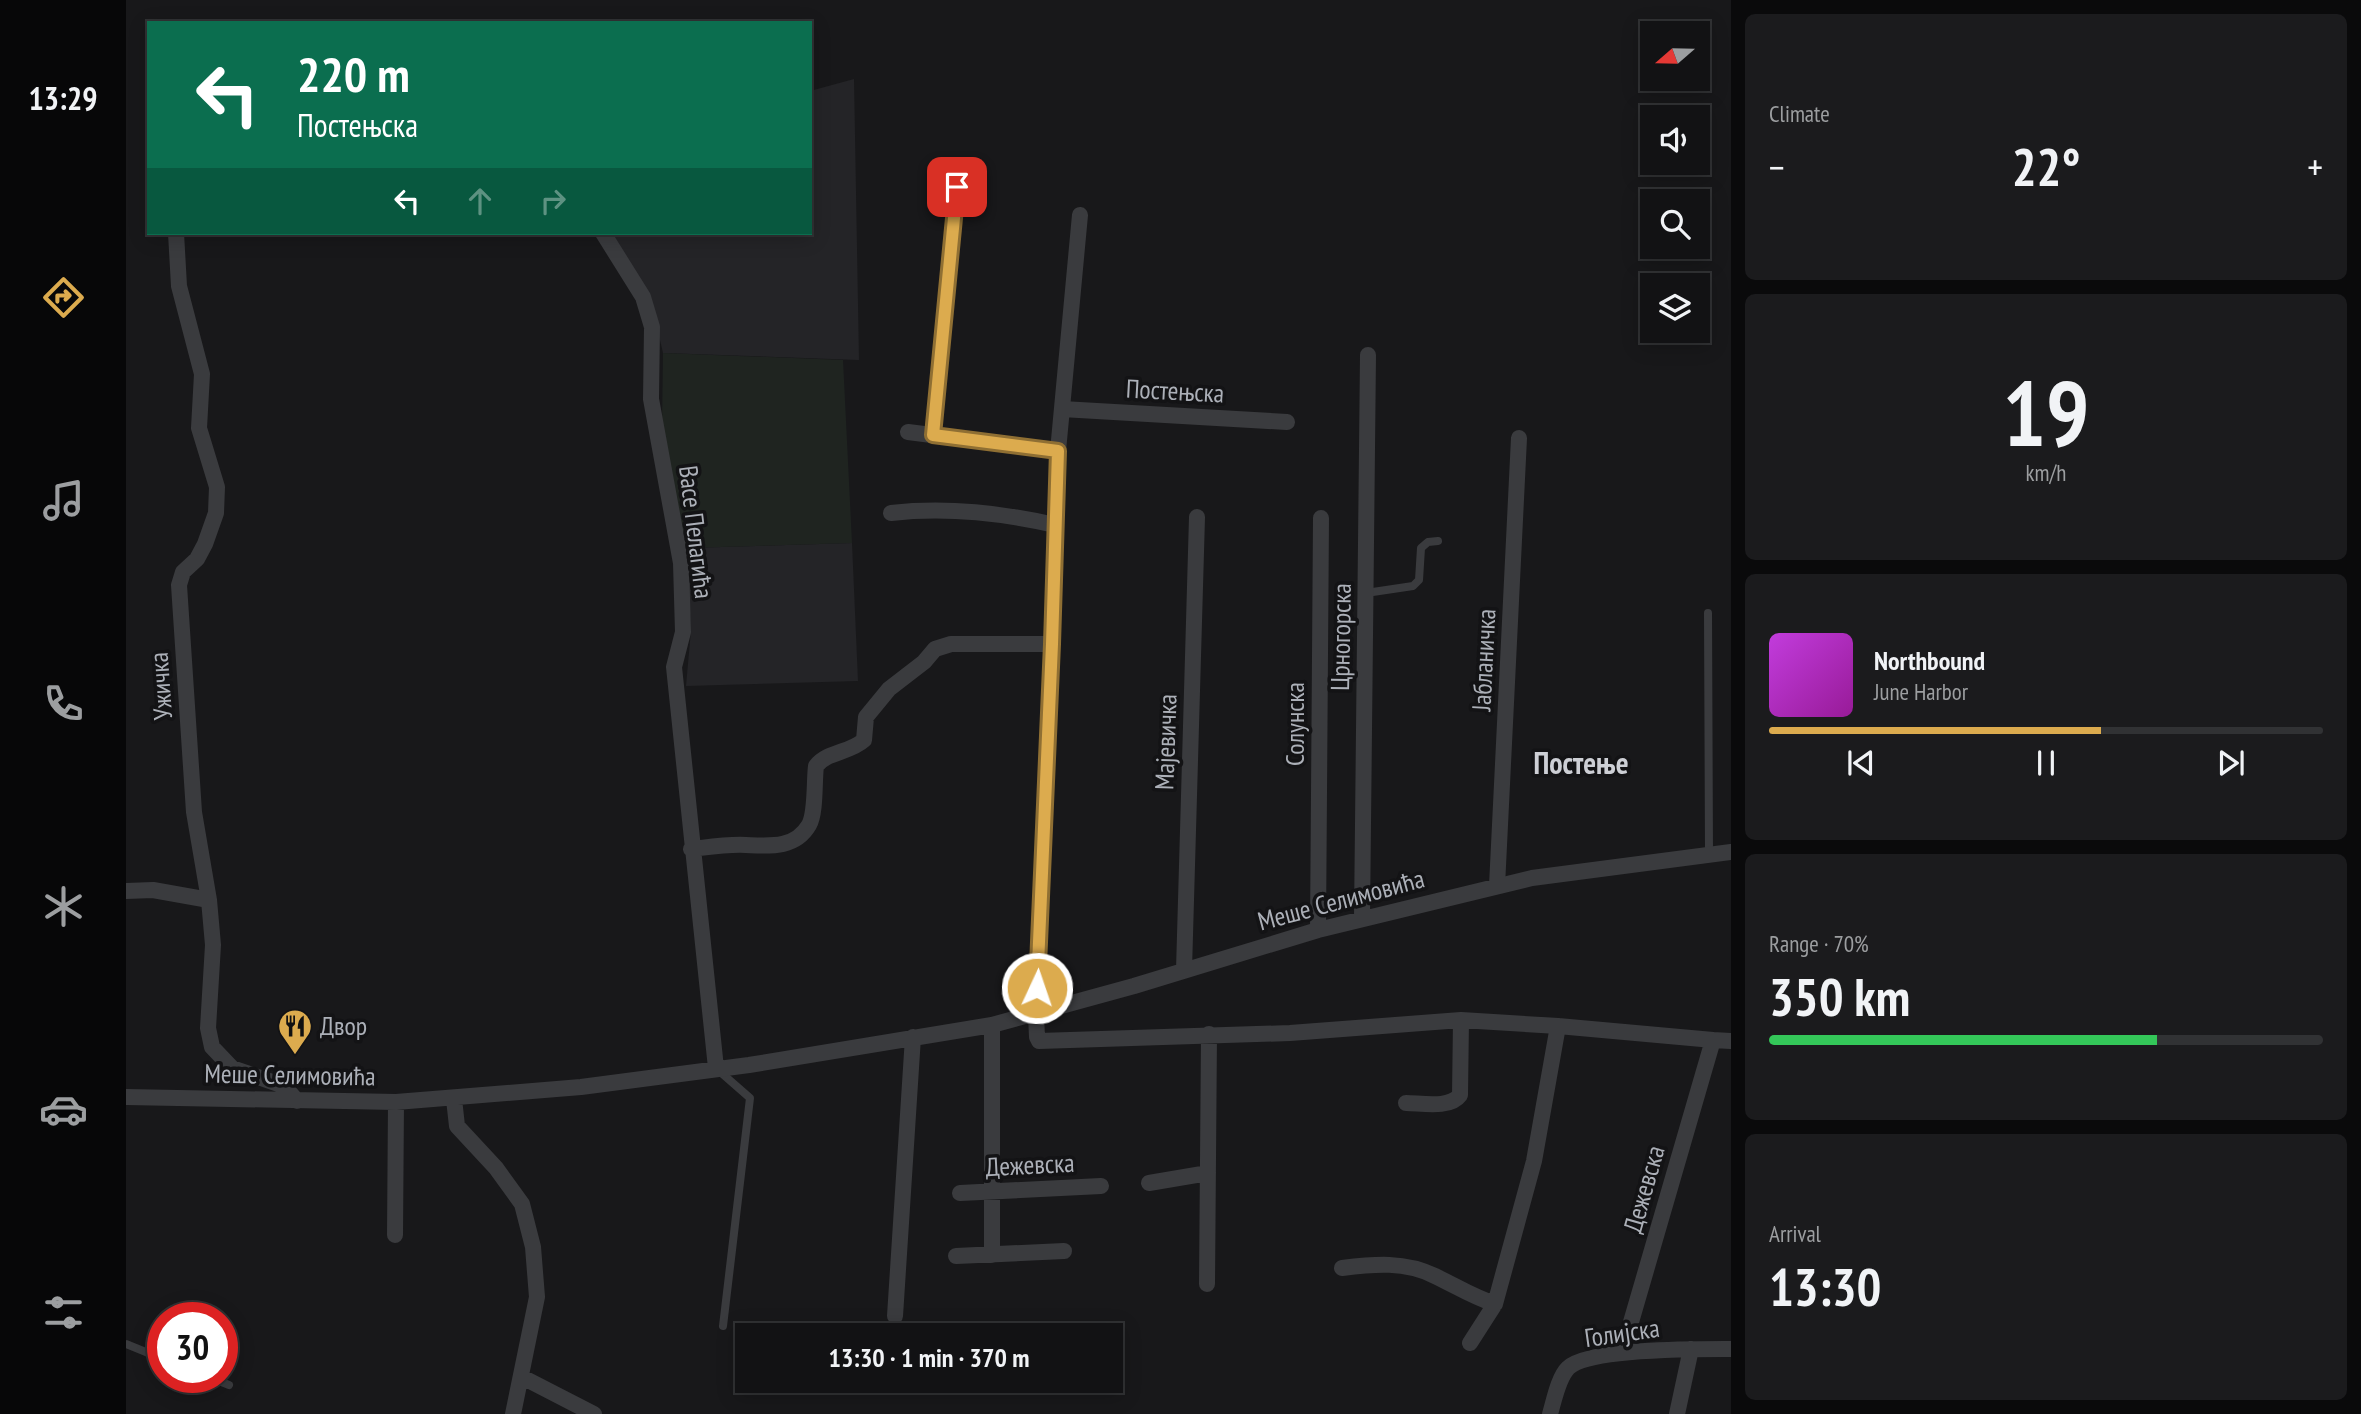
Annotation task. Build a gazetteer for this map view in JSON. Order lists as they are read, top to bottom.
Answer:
{
  "streets": {
    "street": [
      "Постењска",
      "Васе Пелагића",
      "Црногорска",
      "Јабланичка",
      "Ужичка",
      "Солунска",
      "Мајевичка",
      "Меше Селимовића",
      "Дежевска",
      "Голијска"
    ]
  },
  "crossings": [
    ["Васе Пелагића", "Меше Селимовића"],
    ["Црногорска", "Меше Селимовића"],
    ["Јабланичка", "Меше Селимовића"],
    ["Ужичка", "Меше Селимовића"],
    ["Солунска", "Меше Селимовића"],
    ["Мајевичка", "Меше Селимовића"],
    ["Дежевска", "Голијска"]
  ],
  "districts": ["Постење"],
  "places": {
    "restaurant": ["Двор"]
  },
  "north": "left",
  "page": {
    "tabs": "13:29",
    "tile": [
      "Climate",
      ["19", "km/h"],
      ["Range · 70%", "350 km"],
      ["Arrival", "13:30"]
    ],
    "turn": ["220 m", "Постењска"],
    "heat": ["−", "22°", "+"],
    "song": ["Northbound", "June Harbor"],
    "limit": "30",
    "trip": "13:30 · 1 min · 370 m"
  }
}
